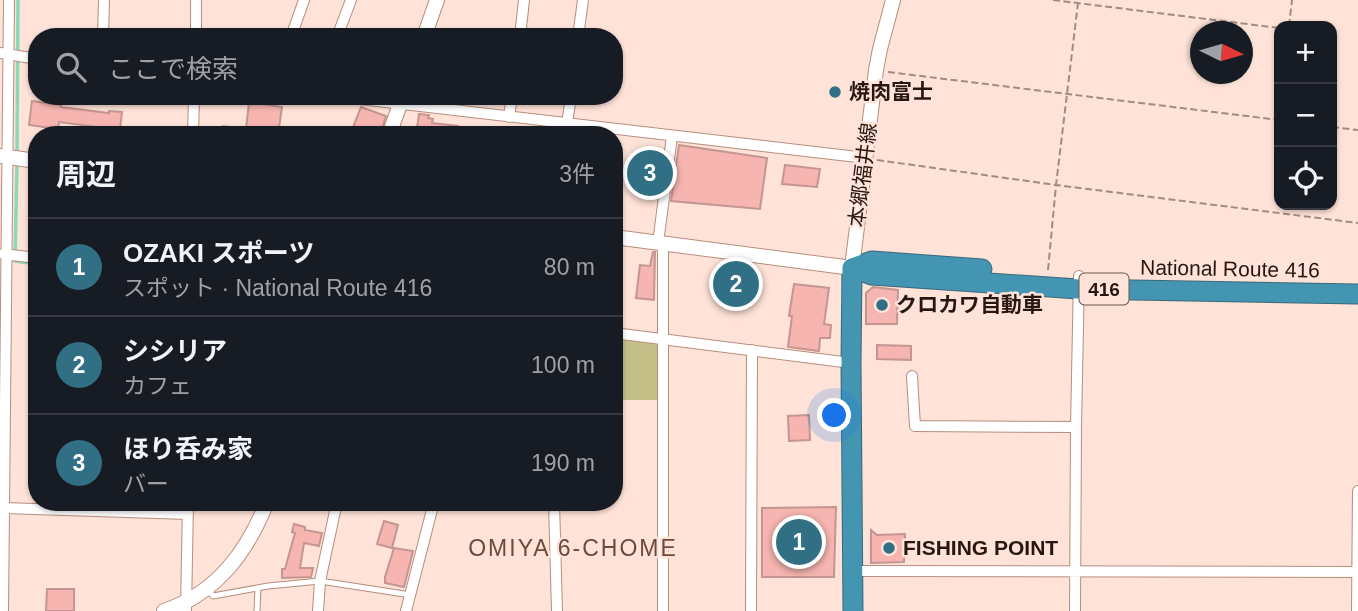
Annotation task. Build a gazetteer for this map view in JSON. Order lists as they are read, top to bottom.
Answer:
{
  "streets": {
    "highway": ["National Route 416", "416"],
    "street": ["本郷福井線"]
  },
  "crossings": [
    ["本郷福井線", "National Route 416"]
  ],
  "districts": ["OMIYA 6-CHOME"],
  "places": ["焼肉富士", "クロカワ自動車", "FISHING POINT"],
  "north": "right",
  "page": {
    "map_buttons": ["+", "−"],
    "search": "ここで検索",
    "heading": ["周辺", "3件"],
    "pins": ["3", "2", "1"],
    "list": [
      {
        "mark": "1",
        "name": "OZAKI スポーツ",
        "note": "スポット · National Route 416",
        "value": "80 m"
      },
      {
        "mark": "2",
        "name": "シシリア",
        "note": "カフェ",
        "value": "100 m"
      },
      {
        "mark": "3",
        "name": "ほり呑み家",
        "note": "バー",
        "value": "190 m"
      }
    ]
  }
}
